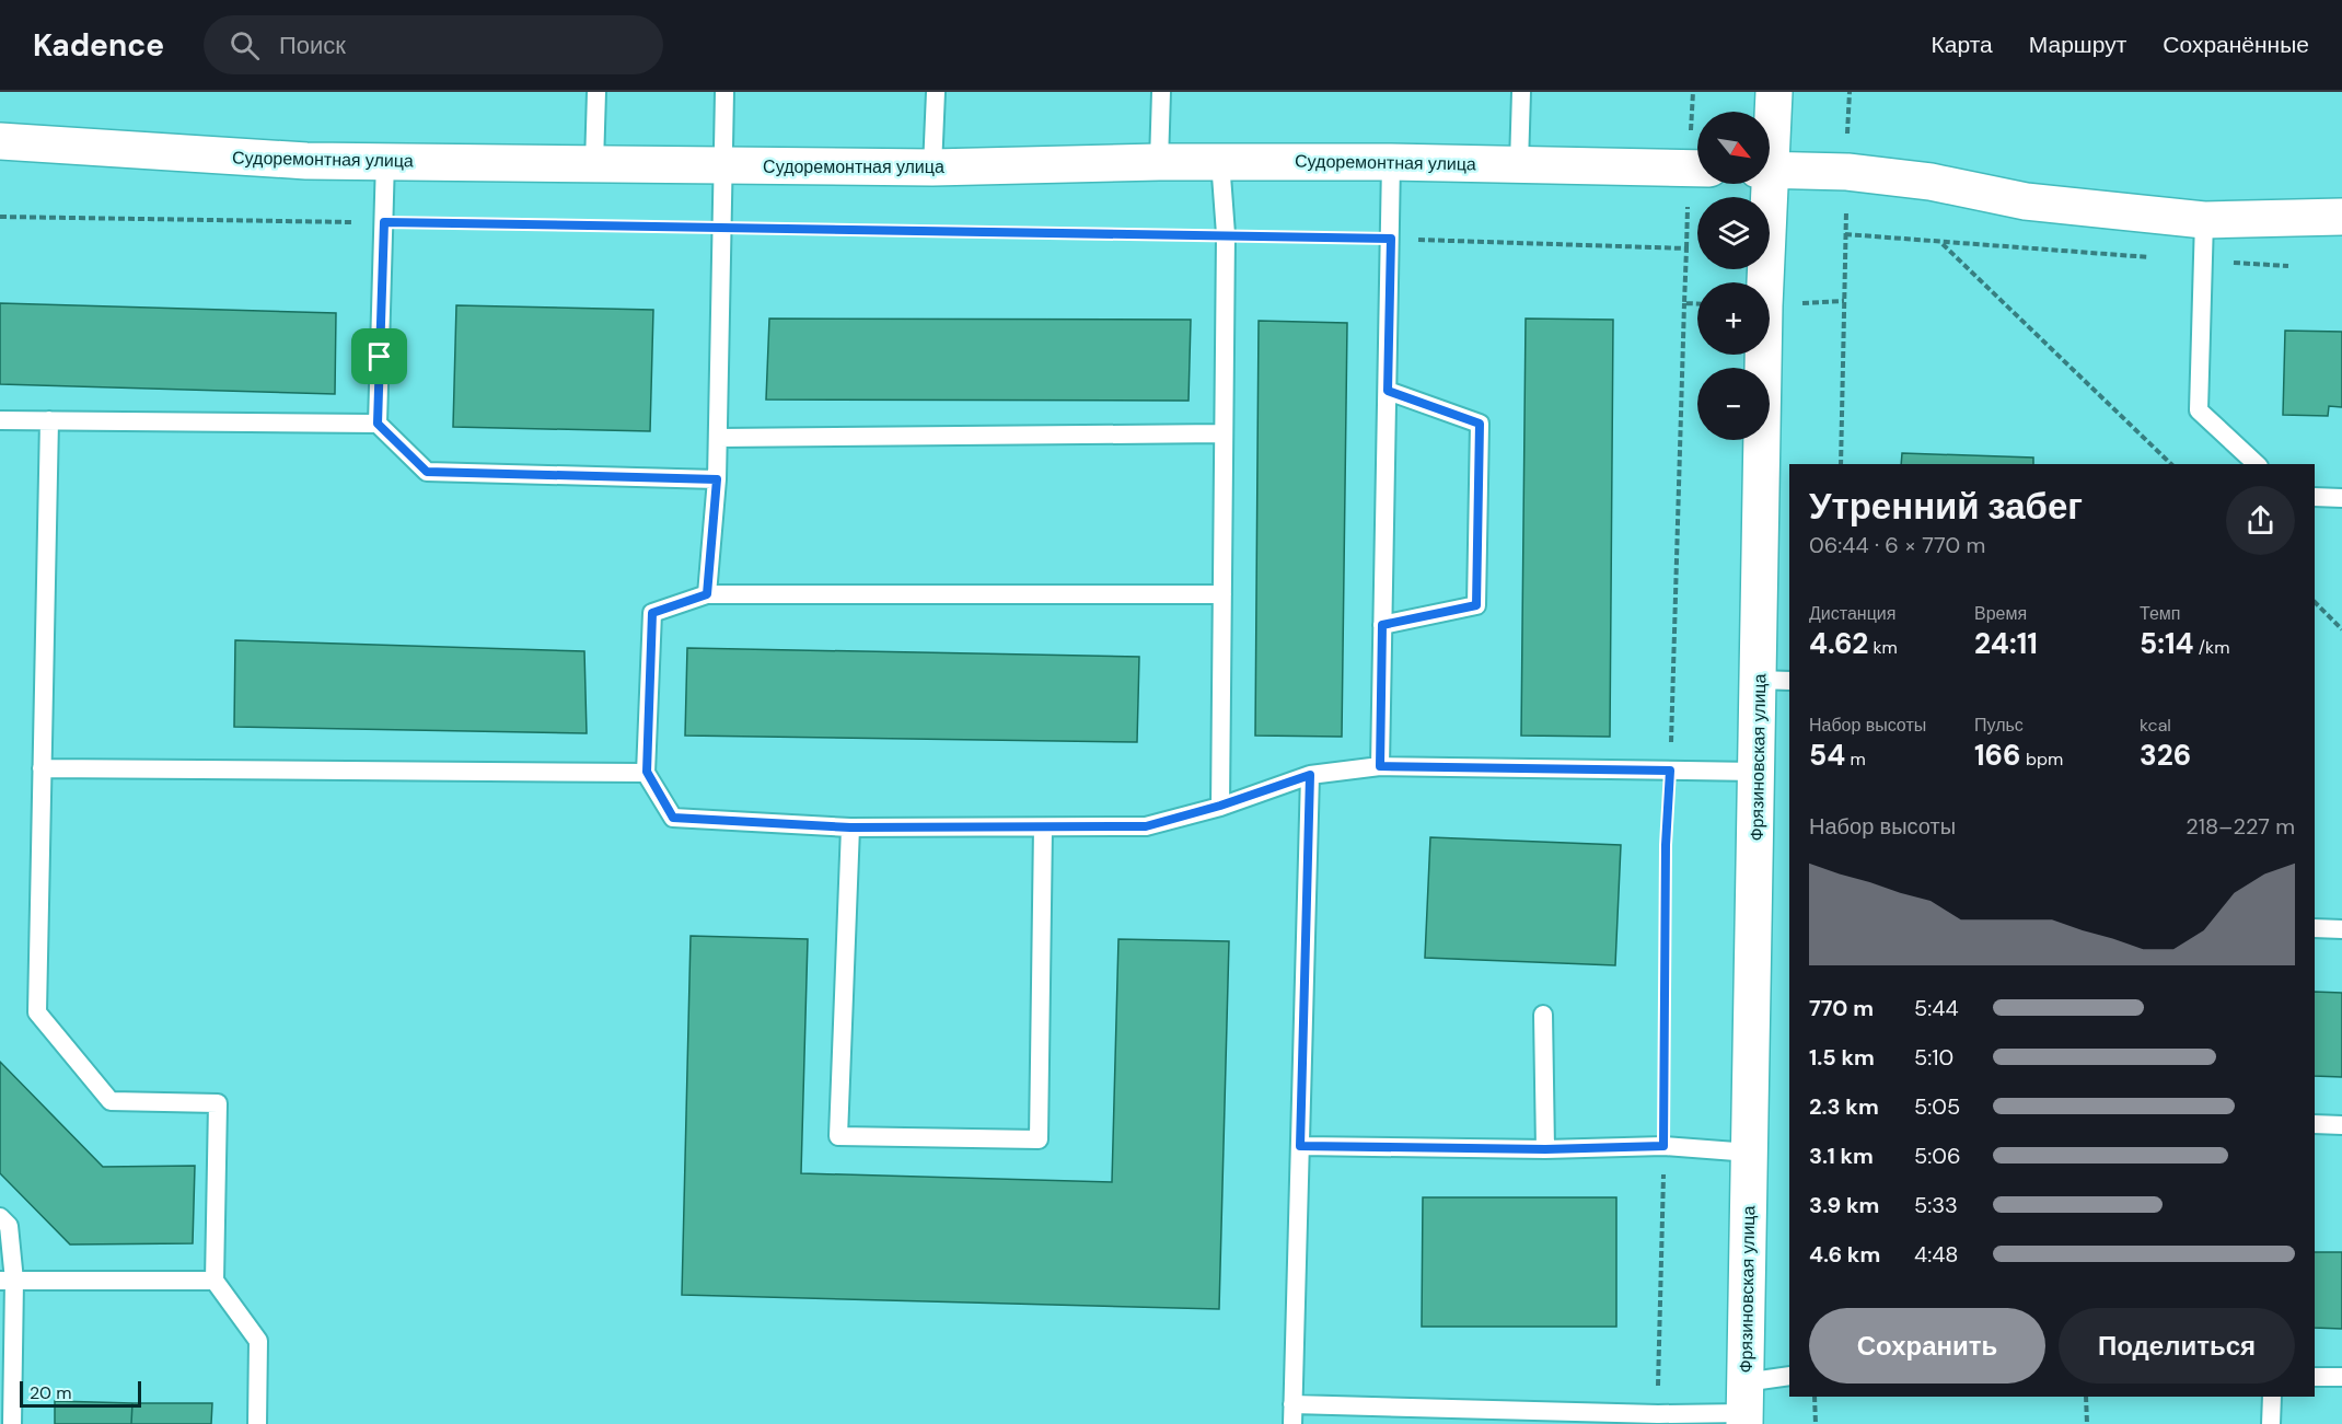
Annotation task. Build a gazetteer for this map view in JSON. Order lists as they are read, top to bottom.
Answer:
{
  "streets": {
    "street": ["Судоремонтная улица", "Фрязиновская улица"]
  },
  "scale_bar": "20 m",
  "north": "bottom right",
  "page": {
    "header": "Kadence",
    "search": "Поиск",
    "nav": ["Карта", "Маршрут", "Сохранённые"],
    "map_buttons": ["+", "−"],
    "heading": ["Утренний забег", "06:44 · 6 × 770 m"],
    "stats": [
      ["Дистанция", "4.62 km"],
      ["Время", "24:11"],
      ["Темп", "5:14 /km"],
      ["Набор высоты", "54 m"],
      ["Пульс", "166 bpm"],
      ["kcal", "326"]
    ],
    "chart": ["Набор высоты", "218–227 m"],
    "list": [
      {
        "name": "770 m",
        "note": "5:44"
      },
      {
        "name": "1.5 km",
        "note": "5:10"
      },
      {
        "name": "2.3 km",
        "note": "5:05"
      },
      {
        "name": "3.1 km",
        "note": "5:06"
      },
      {
        "name": "3.9 km",
        "note": "5:33"
      },
      {
        "name": "4.6 km",
        "note": "4:48"
      }
    ],
    "buttons": ["Сохранить", "Поделиться"],
    "scale": "20 m"
  }
}
